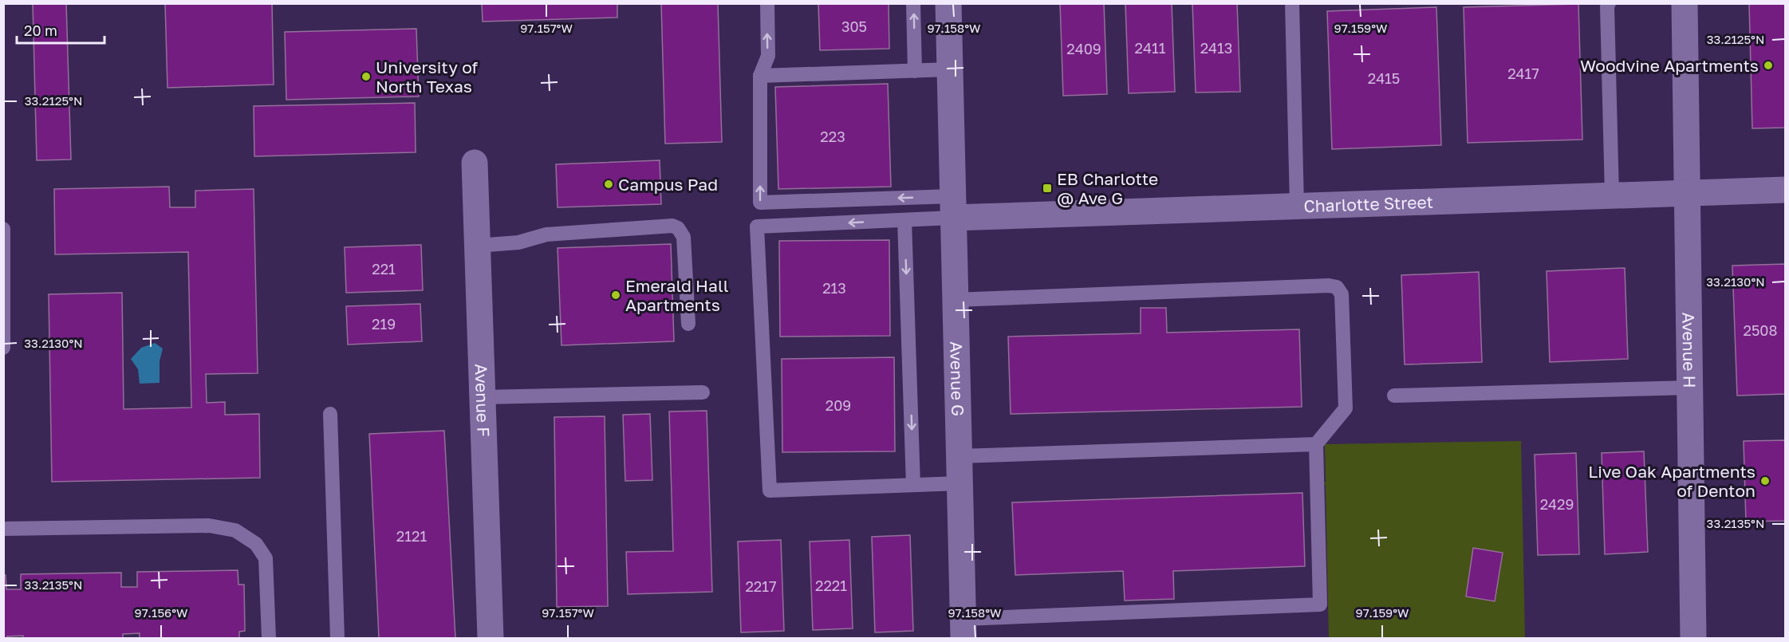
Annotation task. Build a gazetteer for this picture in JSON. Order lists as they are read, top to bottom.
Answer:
{
  "streets": {
    "street": [
      "Charlotte Street",
      "Avenue H",
      "Avenue G",
      "Avenue F"
    ]
  },
  "crossings": [
    ["Charlotte Street", "Avenue H"],
    ["Charlotte Street", "Avenue G"]
  ],
  "places": {
    "other": [
      "Woodvine Apartments",
      "University of North Texas",
      "Campus Pad",
      "Emerald Hall Apartments",
      "Live Oak Apartments of Denton"
    ],
    "transit": ["EB Charlotte @ Ave G"]
  },
  "house_numbers": [
    "305",
    "2411",
    "2413",
    "2409",
    "2417",
    "2415",
    "223",
    "221",
    "213",
    "219",
    "2508",
    "209",
    "2429",
    "2121",
    "2221",
    "2217"
  ],
  "scale_bar": "20 m",
  "coordinates": [
    "97.157°W",
    "97.158°W",
    "97.159°W",
    "33.2125°N",
    "33.2130°N",
    "33.2135°N",
    "97.156°W"
  ]
}
